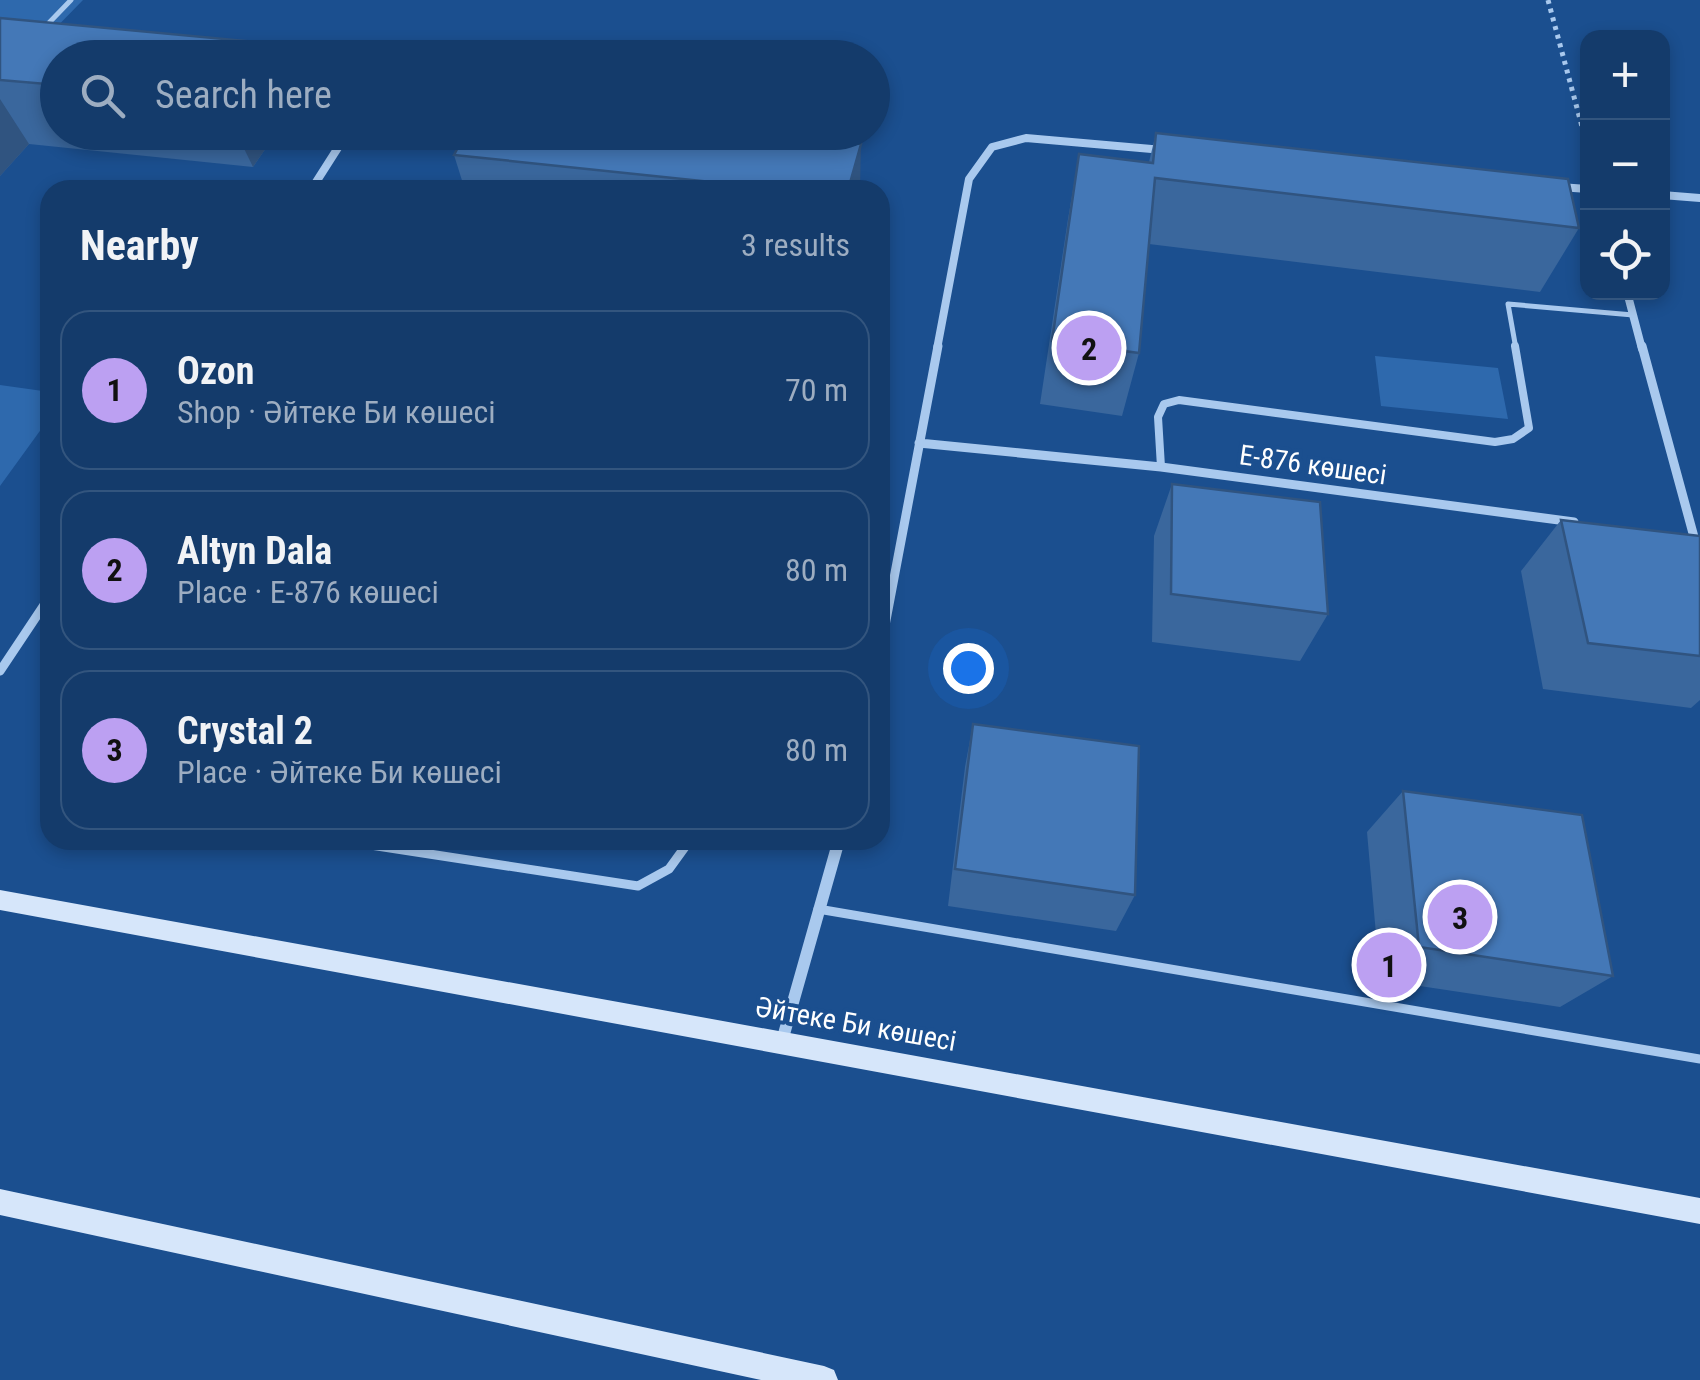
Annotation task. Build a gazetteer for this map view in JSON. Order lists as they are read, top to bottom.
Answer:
{
  "streets": {
    "street": ["Е-876 көшесі", "Әйтеке Би көшесі"]
  },
  "page": {
    "map_buttons": ["+", "−"],
    "search": "Search here",
    "heading": ["Nearby", "3 results"],
    "list": [
      {
        "mark": "1",
        "name": "Ozon",
        "note": "Shop · Әйтеке Би көшесі",
        "value": "70 m"
      },
      {
        "mark": "2",
        "name": "Altyn Dala",
        "note": "Place · Е-876 көшесі",
        "value": "80 m"
      },
      {
        "mark": "3",
        "name": "Crystal 2",
        "note": "Place · Әйтеке Би көшесі",
        "value": "80 m"
      }
    ],
    "pins": ["2", "3", "1"]
  }
}
